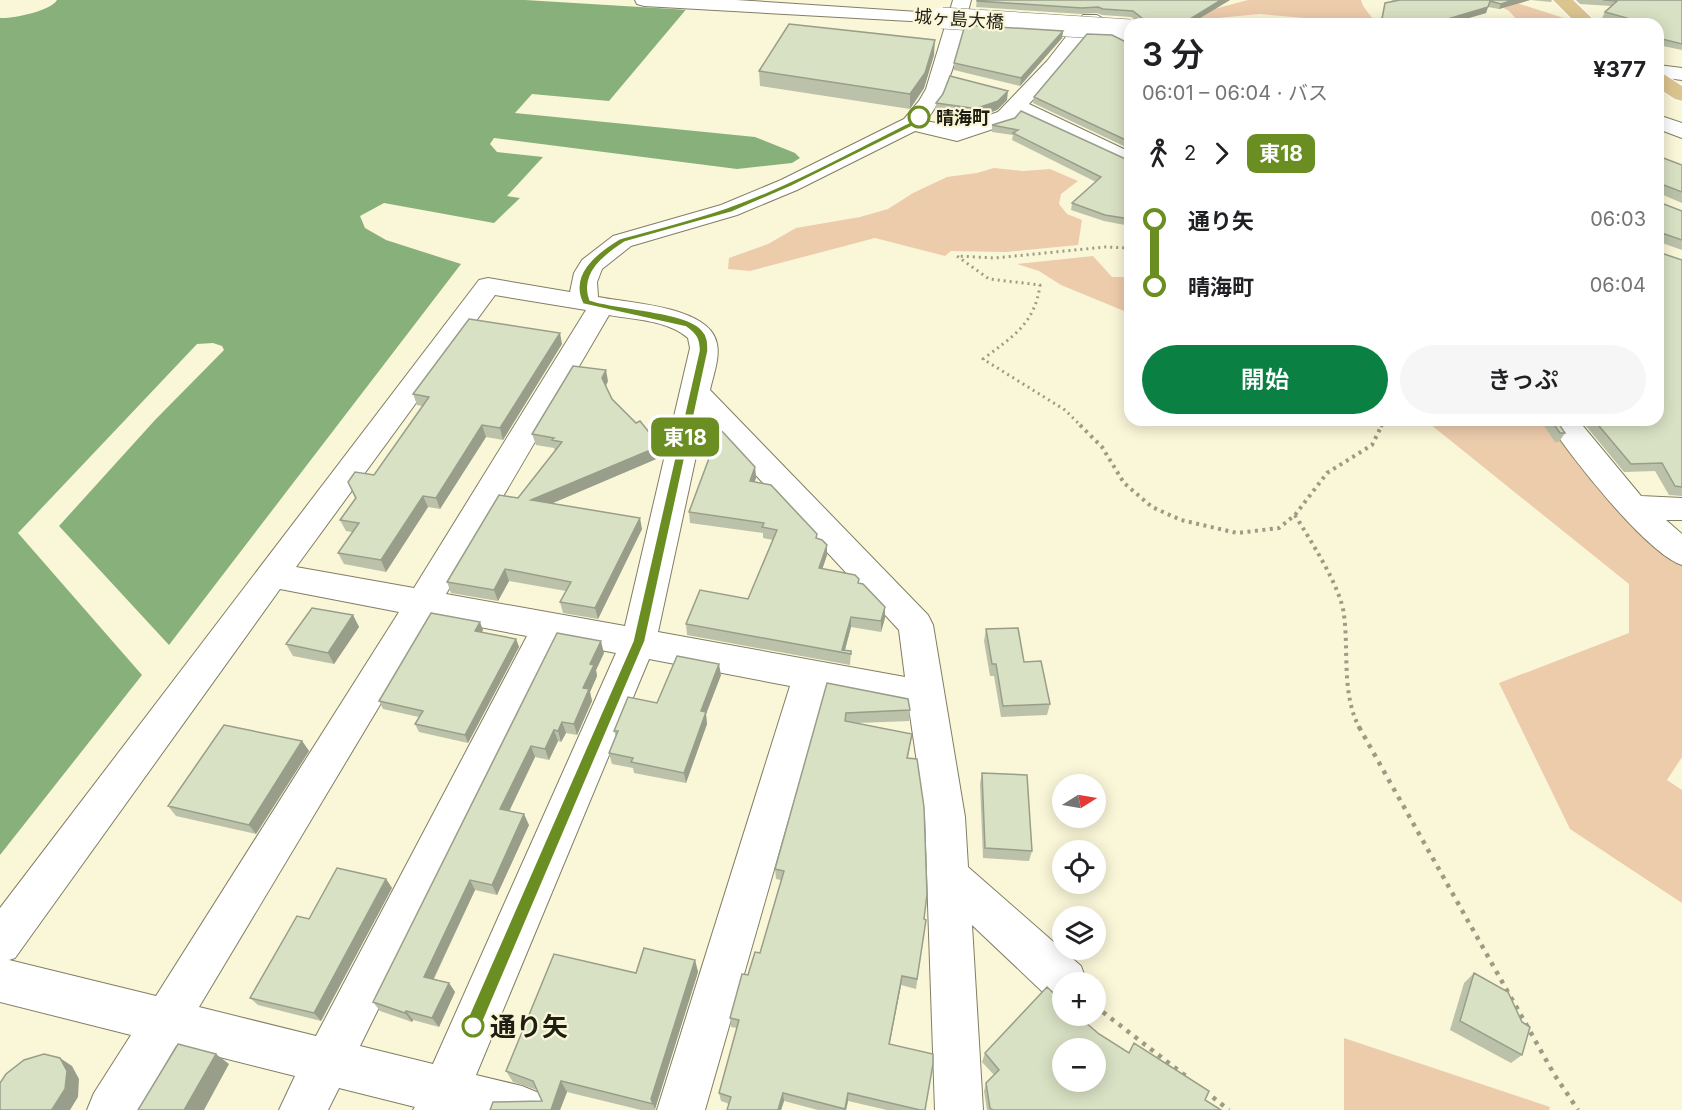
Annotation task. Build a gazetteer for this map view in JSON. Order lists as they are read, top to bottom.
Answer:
{
  "streets": {
    "street": ["城ヶ島大橋"]
  },
  "places": ["晴海町", "通り矢"],
  "lines": ["bus line 東18"],
  "north": "right",
  "page": {
    "on_map": "東18",
    "heading": ["3 分", "06:01 – 06:04 · バス", "¥377"],
    "legs": ["2", "東18"],
    "list": [
      {
        "name": "通り矢",
        "value": "06:03"
      },
      {
        "name": "晴海町",
        "value": "06:04"
      }
    ],
    "buttons": ["開始", "きっぷ"],
    "map_buttons": ["+", "−"]
  }
}
